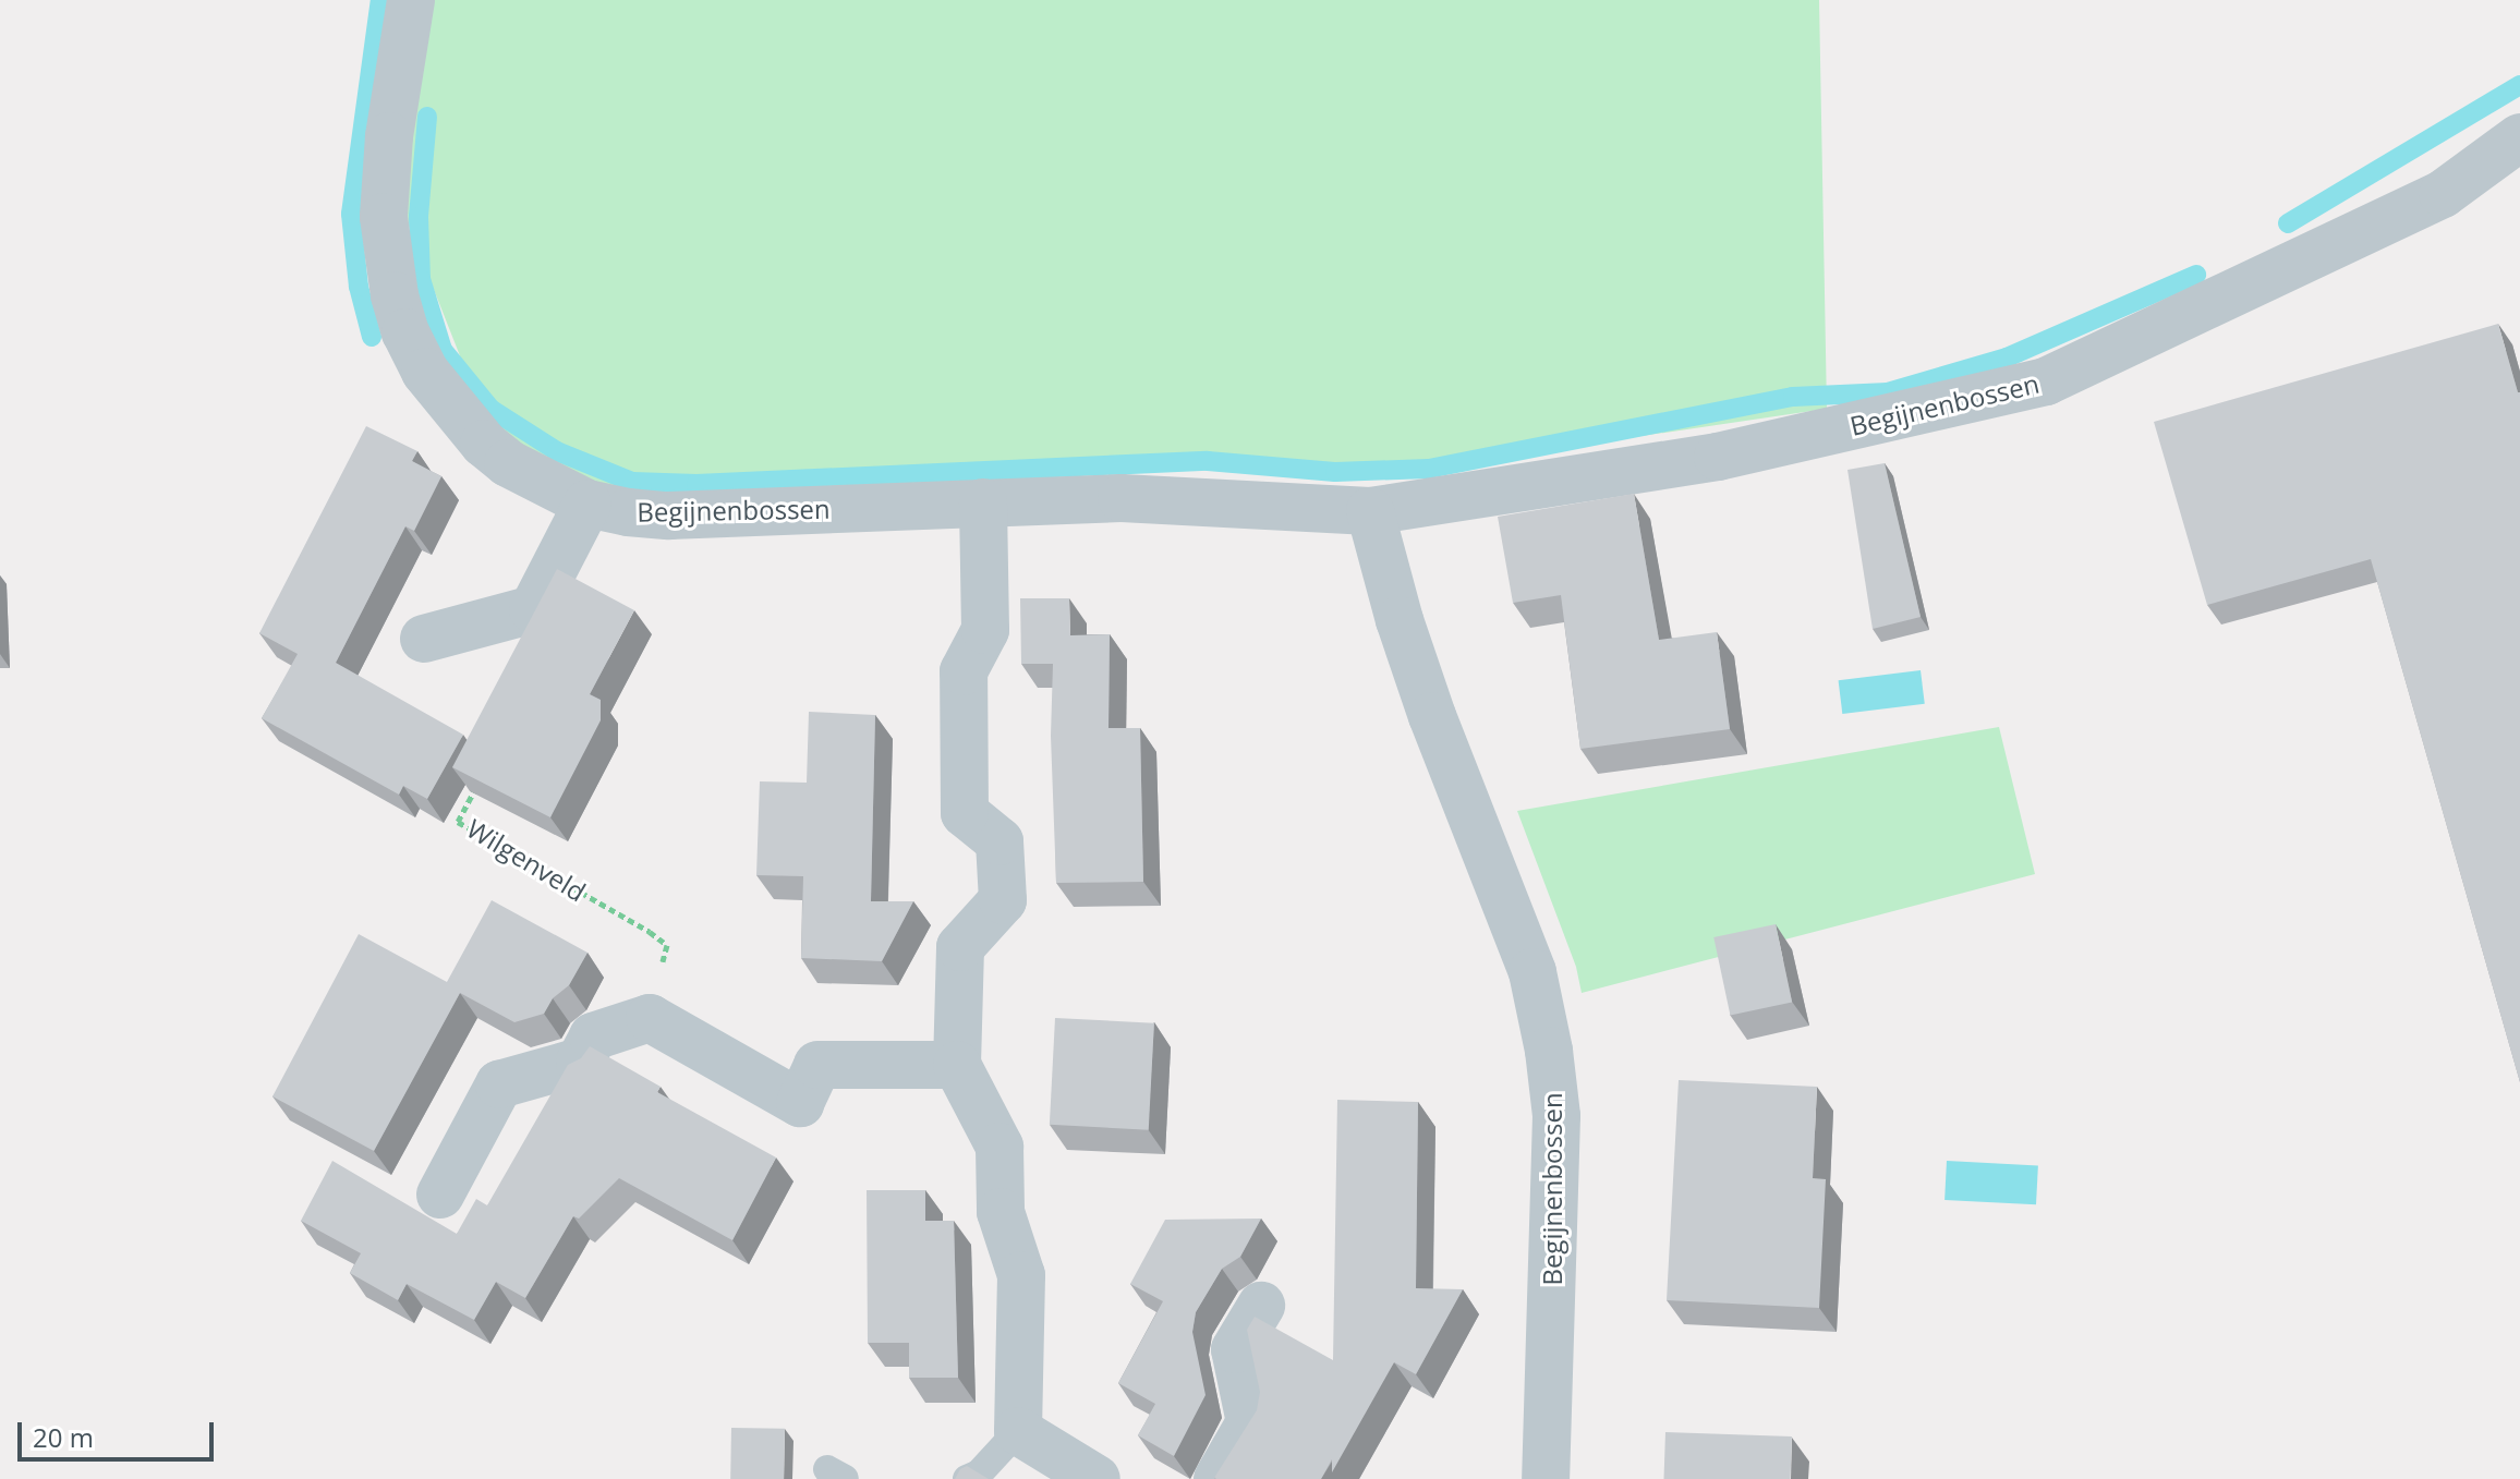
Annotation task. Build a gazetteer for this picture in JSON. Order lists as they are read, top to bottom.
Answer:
{
  "streets": {
    "street": ["Begijnenbossen"],
    "path": ["Wilgenveld"]
  },
  "scale_bar": "20 m"
}
